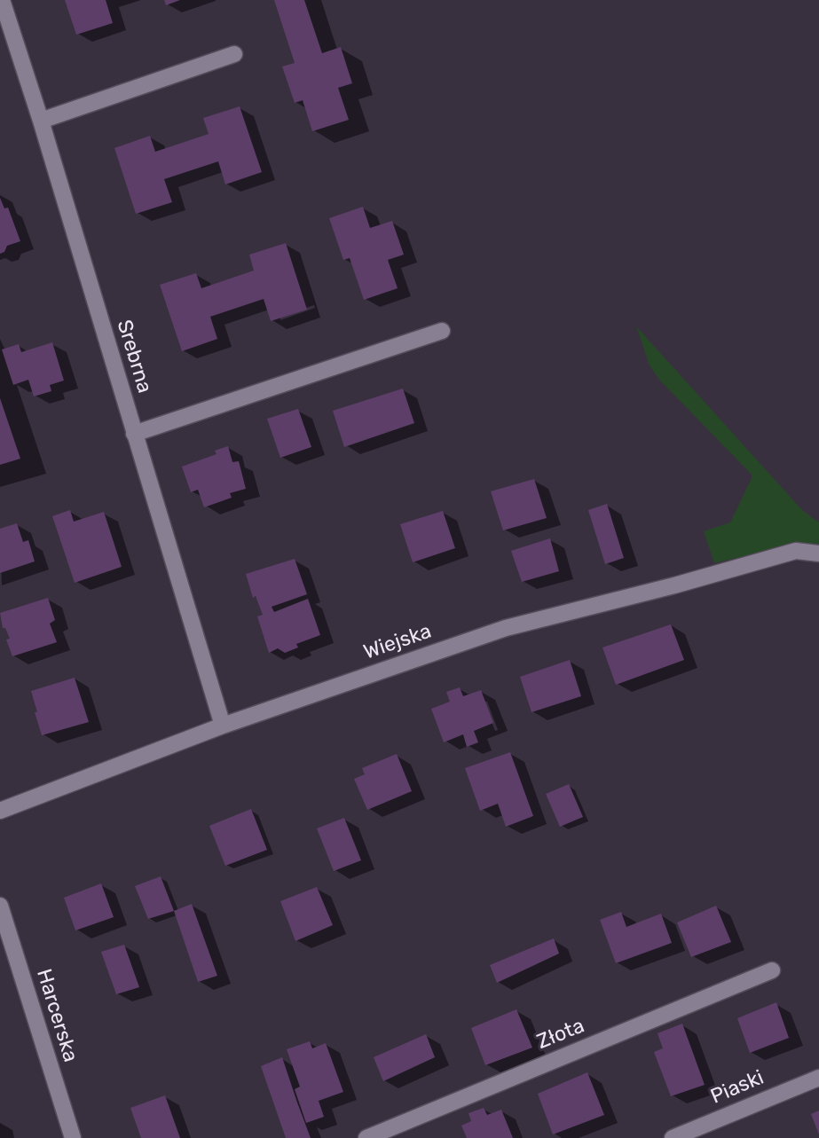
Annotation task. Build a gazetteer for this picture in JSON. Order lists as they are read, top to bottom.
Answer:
{
  "streets": {
    "street": [
      "Srebrna",
      "Wiejska",
      "Harcerska",
      "Złota",
      "Piaski"
    ]
  },
  "crossings": [
    ["Srebrna", "Wiejska"]
  ]
}
